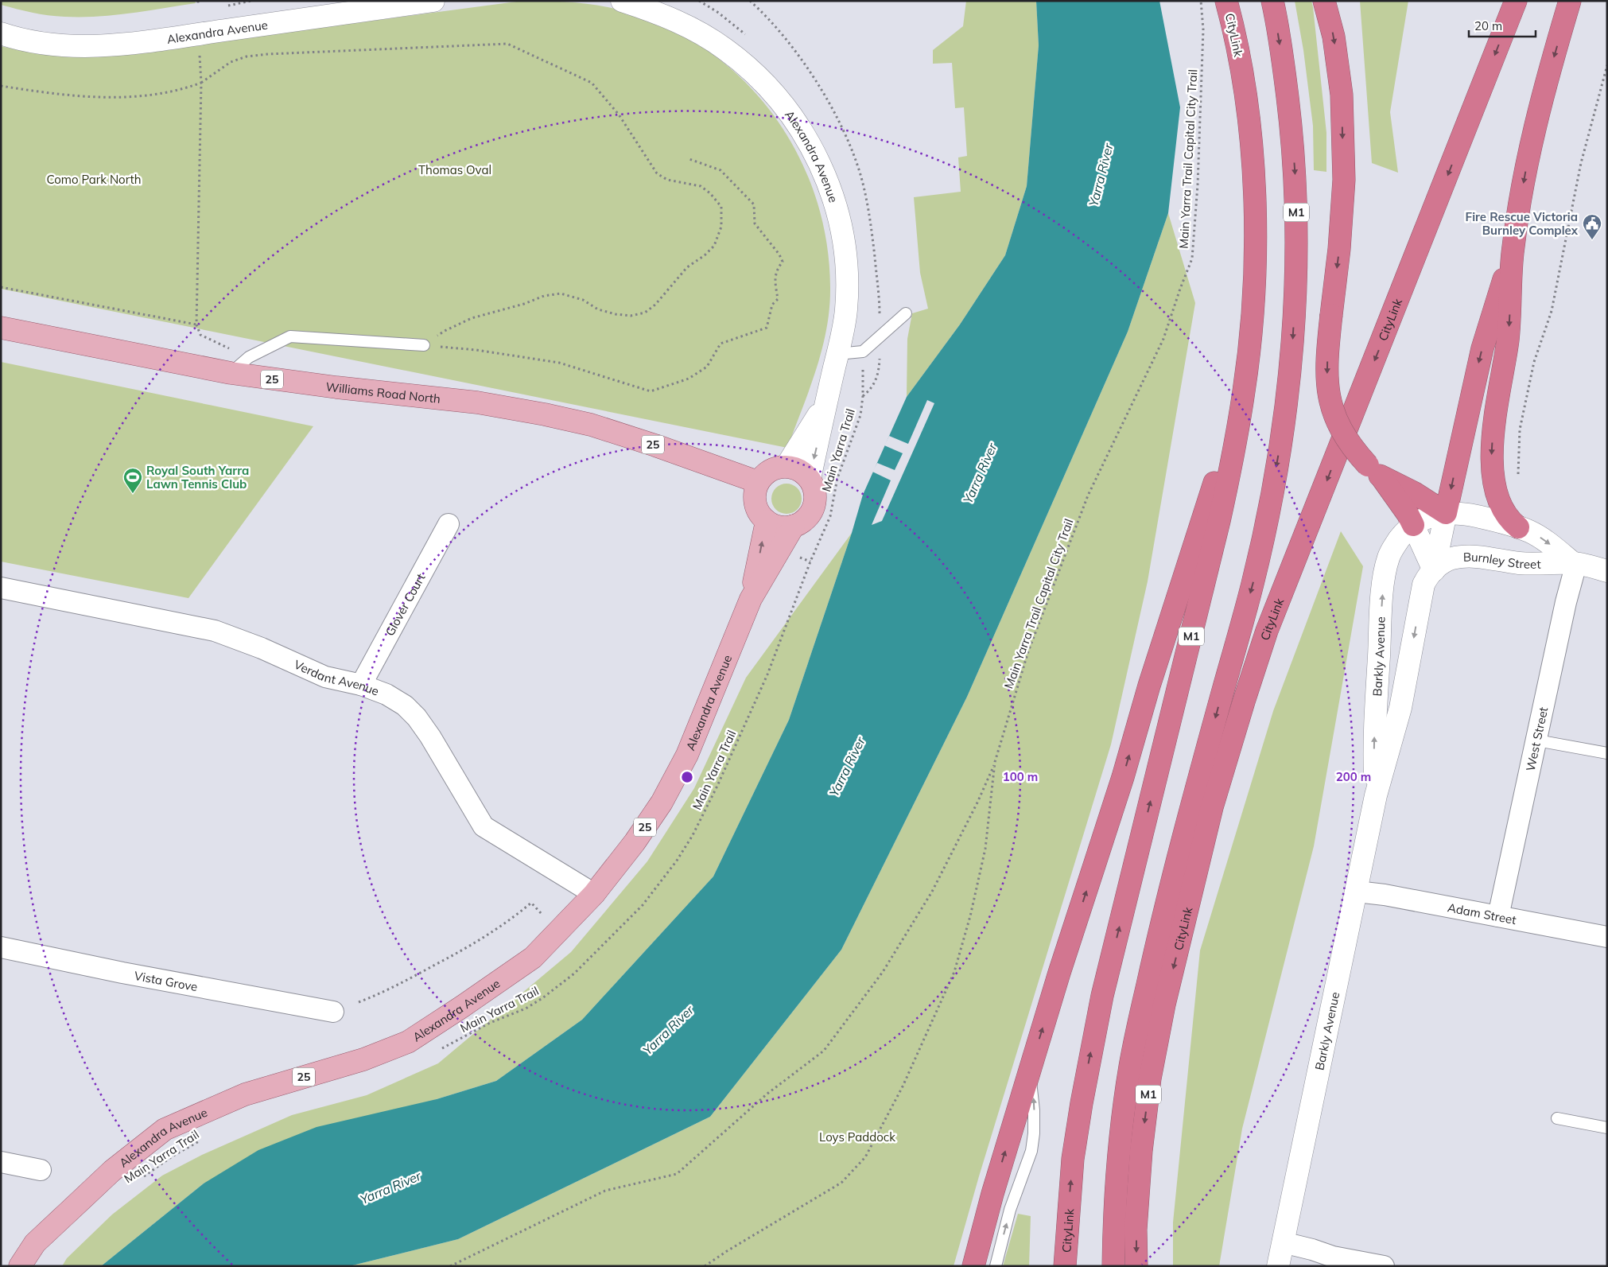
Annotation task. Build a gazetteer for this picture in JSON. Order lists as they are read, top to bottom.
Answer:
{
  "streets": {
    "highway": ["CityLink", "M1"],
    "main road": [
      "Alexandra Avenue",
      "25",
      "Williams Road North",
      "Burnley Street",
      "Barkly Avenue"
    ],
    "street": [
      "Glover Court",
      "Verdant Avenue",
      "West Street",
      "Adam Street",
      "Vista Grove"
    ],
    "path": ["Main Yarra Trail Capital City Trail", "Main Yarra Trail"]
  },
  "crossings": [
    ["Alexandra Avenue", "25"],
    ["Alexandra Avenue", "Williams Road North"],
    ["Alexandra Avenue", "Verdant Avenue"],
    ["25", "Williams Road North"],
    ["Burnley Street", "Barkly Avenue"],
    ["Burnley Street", "West Street"],
    ["Glover Court", "Verdant Avenue"],
    ["Barkly Avenue", "Adam Street"],
    ["West Street", "Adam Street"]
  ],
  "water": ["Yarra River"],
  "parks": ["Thomas Oval", "Como Park North", "Loys Paddock"],
  "places": {
    "public building": ["Fire Rescue Victoria Burnley Complex"],
    "sports": ["Royal South Yarra Lawn Tennis Club"]
  },
  "scale_bar": "20 m",
  "rings": ["100 m", "200 m"]
}
